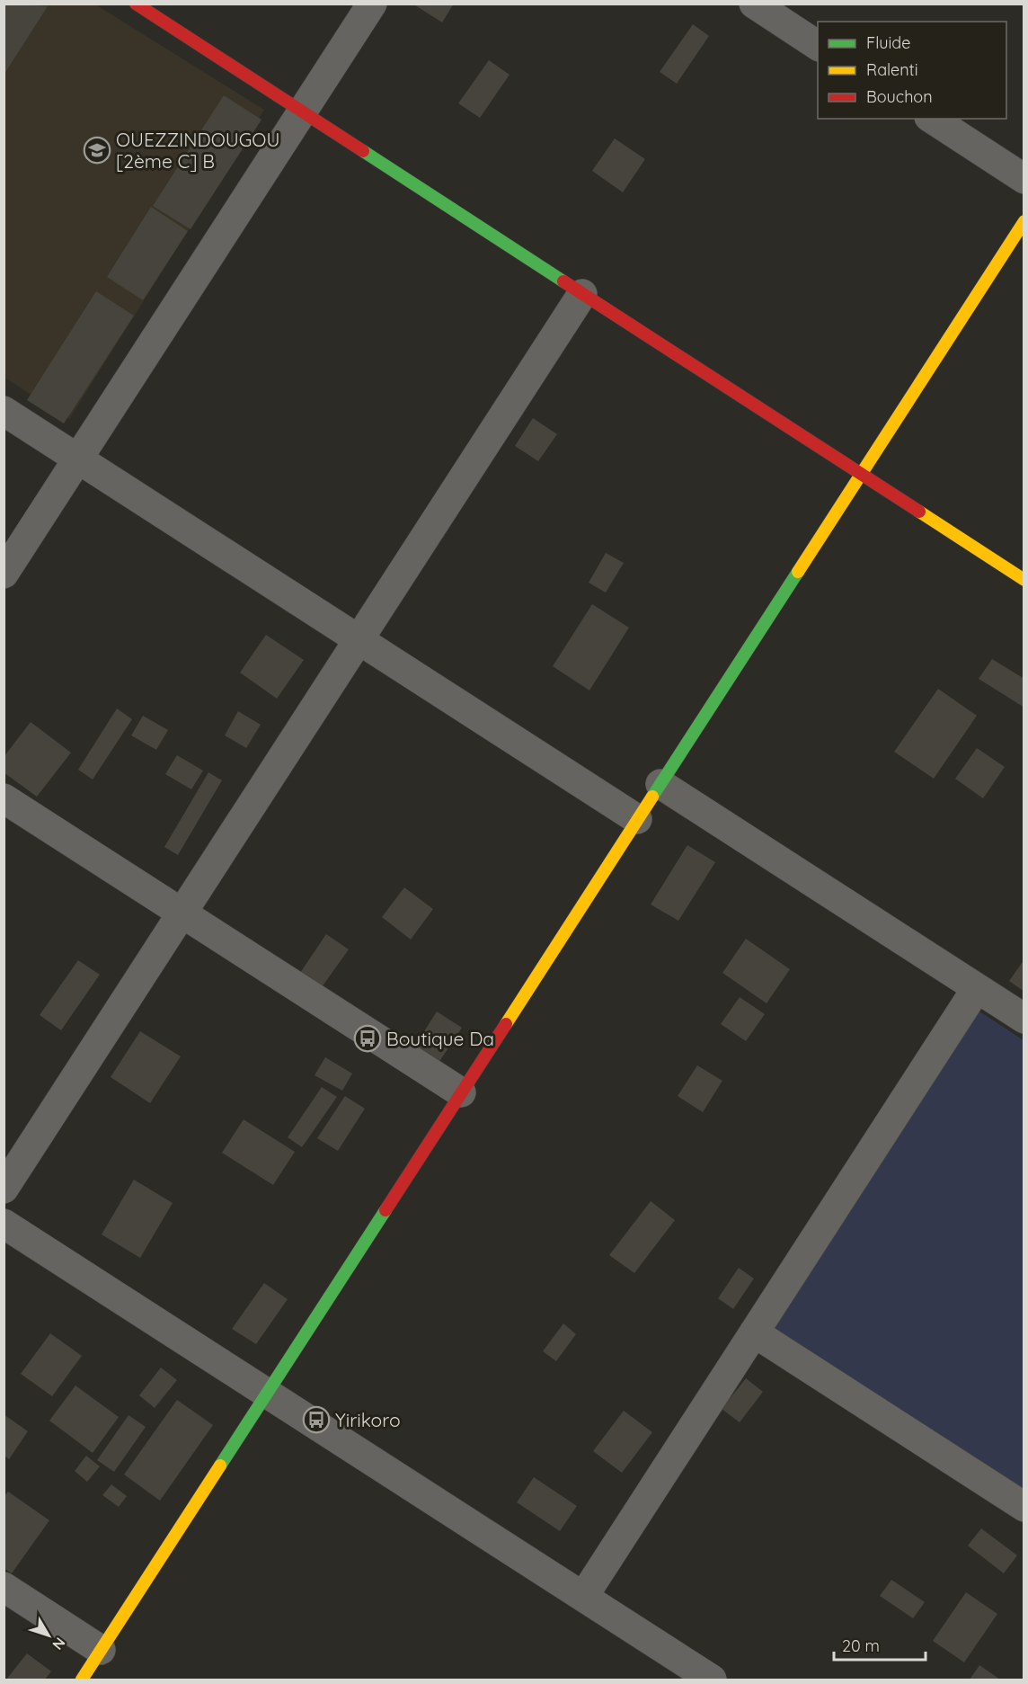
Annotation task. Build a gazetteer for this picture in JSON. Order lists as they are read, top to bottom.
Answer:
{
  "places": {
    "school or university": ["OUEZZINDOUGOU [2ème C] B"],
    "bus stop": ["Boutique Da", "Yirikoro"]
  },
  "legend": ["Fluide", "Ralenti", "Bouchon"],
  "scale_bar": "20 m",
  "north": "bottom right"
}
